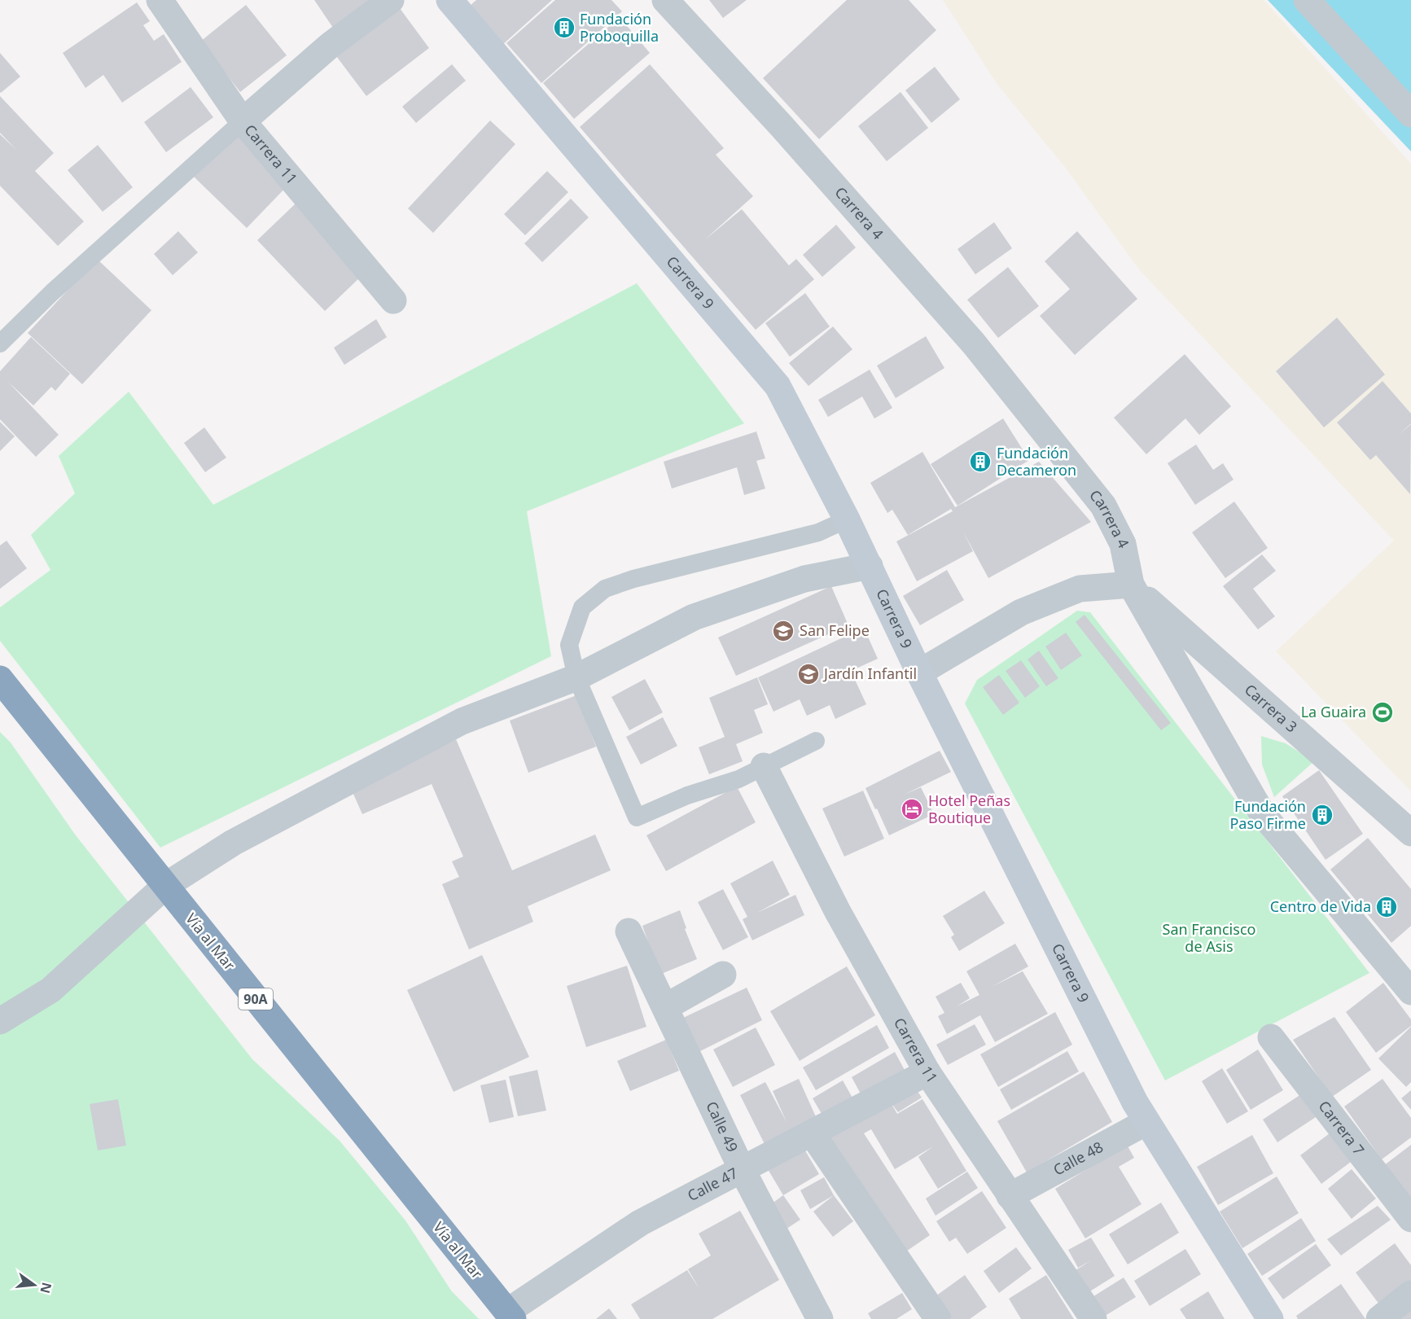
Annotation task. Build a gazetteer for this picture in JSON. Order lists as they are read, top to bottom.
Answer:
{
  "streets": {
    "highway": ["Vía al Mar", "90A"],
    "street": [
      "Carrera 11",
      "Carrera 4",
      "Carrera 9",
      "Carrera 3",
      "Calle 49",
      "Carrera 7",
      "Calle 48",
      "Calle 47"
    ]
  },
  "crossings": [
    ["Carrera 11", "Calle 48"],
    ["Carrera 11", "Calle 47"],
    ["Carrera 4", "Carrera 3"],
    ["Carrera 9", "Calle 48"],
    ["Vía al Mar", "Calle 47"],
    ["Calle 49", "Calle 47"]
  ],
  "parks": ["San Francisco de Asis"],
  "places": {
    "building": [
      "Fundación Proboquilla",
      "Fundación Decameron",
      "Fundación Paso Firme",
      "Centro de Vida"
    ],
    "school or university": ["San Felipe", "Jardín Infantil"],
    "sports": ["La Guaira"],
    "hotel": ["Hotel Peñas Boutique"]
  },
  "north": "right"
}
